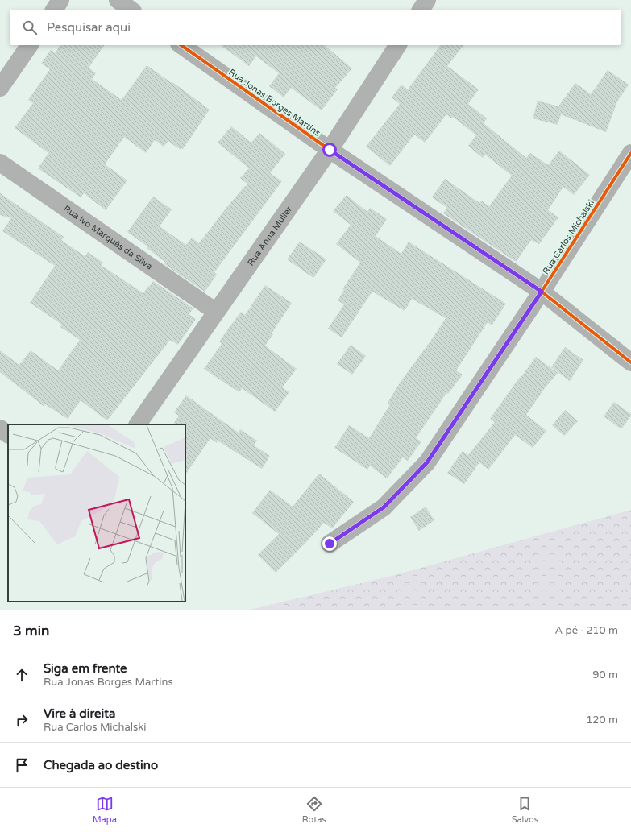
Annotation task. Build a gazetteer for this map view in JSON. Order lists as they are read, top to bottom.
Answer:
{
  "streets": {
    "street": [
      "Rua Jonas Borges Martins",
      "Rua Anna Muller",
      "Rua Carlos Michalski",
      "Rua Ivo Marquês da Silva"
    ]
  },
  "crossings": [
    ["Rua Jonas Borges Martins", "Rua Anna Muller"],
    ["Rua Jonas Borges Martins", "Rua Carlos Michalski"],
    ["Rua Anna Muller", "Rua Ivo Marquês da Silva"]
  ],
  "page": {
    "search": "Pesquisar aqui",
    "heading": ["3 min", "A pé · 210 m"],
    "list": [
      ["Siga em frente", "Rua Jonas Borges Martins", "90 m"],
      ["Vire à direita", "Rua Carlos Michalski", "120 m"],
      "Chegada ao destino"
    ],
    "nav": ["Mapa", "Rotas", "Salvos"]
  }
}
